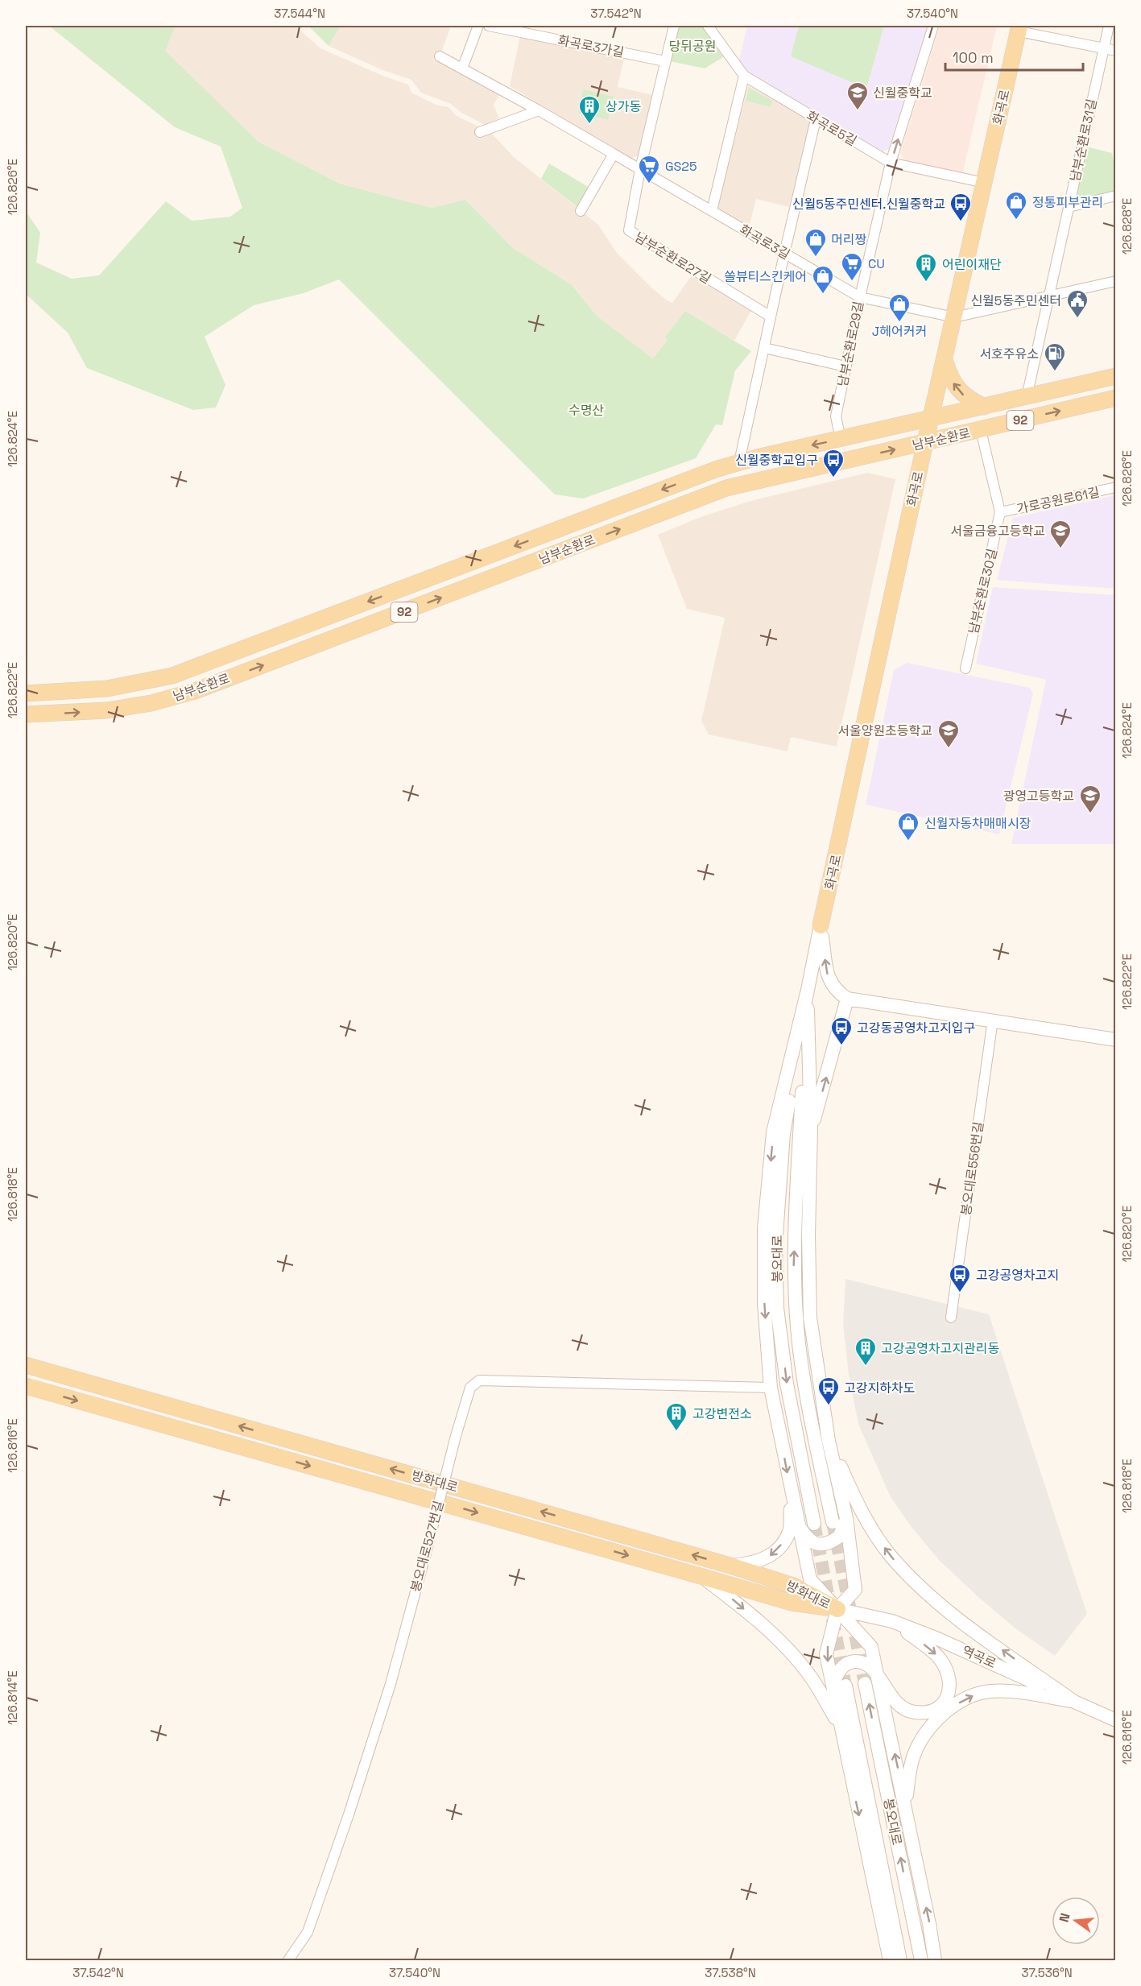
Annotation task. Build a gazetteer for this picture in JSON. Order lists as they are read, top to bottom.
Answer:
{
  "streets": {
    "main road": [
      "화곡로",
      "92",
      "남부순환로",
      "방화대로"
    ],
    "street": [
      "화곡로3가길",
      "화곡로5길",
      "남부순환로31길",
      "화곡로3길",
      "남부순환로27길",
      "남부순환로29길",
      "가로공원로61길",
      "남부순환로30길",
      "봉오대로556번길",
      "봉오대로",
      "봉오대로527번길",
      "역곡로"
    ]
  },
  "crossings": [
    ["화곡로", "화곡로5길"],
    ["화곡로", "화곡로3길"],
    ["화곡로", "남부순환로"],
    ["화곡로", "봉오대로"],
    ["화곡로5길", "남부순환로29길"],
    ["남부순환로31길", "남부순환로"],
    ["화곡로3길", "남부순환로27길"],
    ["화곡로3길", "남부순환로29길"],
    ["남부순환로29길", "남부순환로"],
    ["남부순환로", "남부순환로30길"],
    ["가로공원로61길", "남부순환로30길"],
    ["방화대로", "역곡로"]
  ],
  "parks": ["당뒤공원", "수명산"],
  "places": {
    "school or university": [
      "신월중학교",
      "서울금융고등학교",
      "서울양원초등학교",
      "광영고등학교"
    ],
    "building": [
      "상가동",
      "어린이재단",
      "고강공영차고지관리동",
      "고강변전소"
    ],
    "supermarket": ["GS25", "CU"],
    "shop": [
      "정통피부관리",
      "머리짱",
      "쏠뷰티스킨케어",
      "J헤어커커",
      "신월자동차매매시장"
    ],
    "bus stop": [
      "신월5동주민센터.신월중학교",
      "신월중학교입구",
      "고강동공영차고지입구",
      "고강공영차고지",
      "고강지하차도"
    ],
    "public building": ["신월5동주민센터"],
    "fuel station": ["서호주유소"]
  },
  "scale_bar": "100 m",
  "north": "left",
  "coordinates": [
    "37.544°N",
    "37.542°N",
    "37.540°N",
    "126.826°E",
    "126.828°E",
    "126.824°E",
    "126.822°E",
    "126.820°E",
    "126.818°E",
    "126.816°E",
    "126.814°E",
    "37.538°N",
    "37.536°N"
  ]
}
